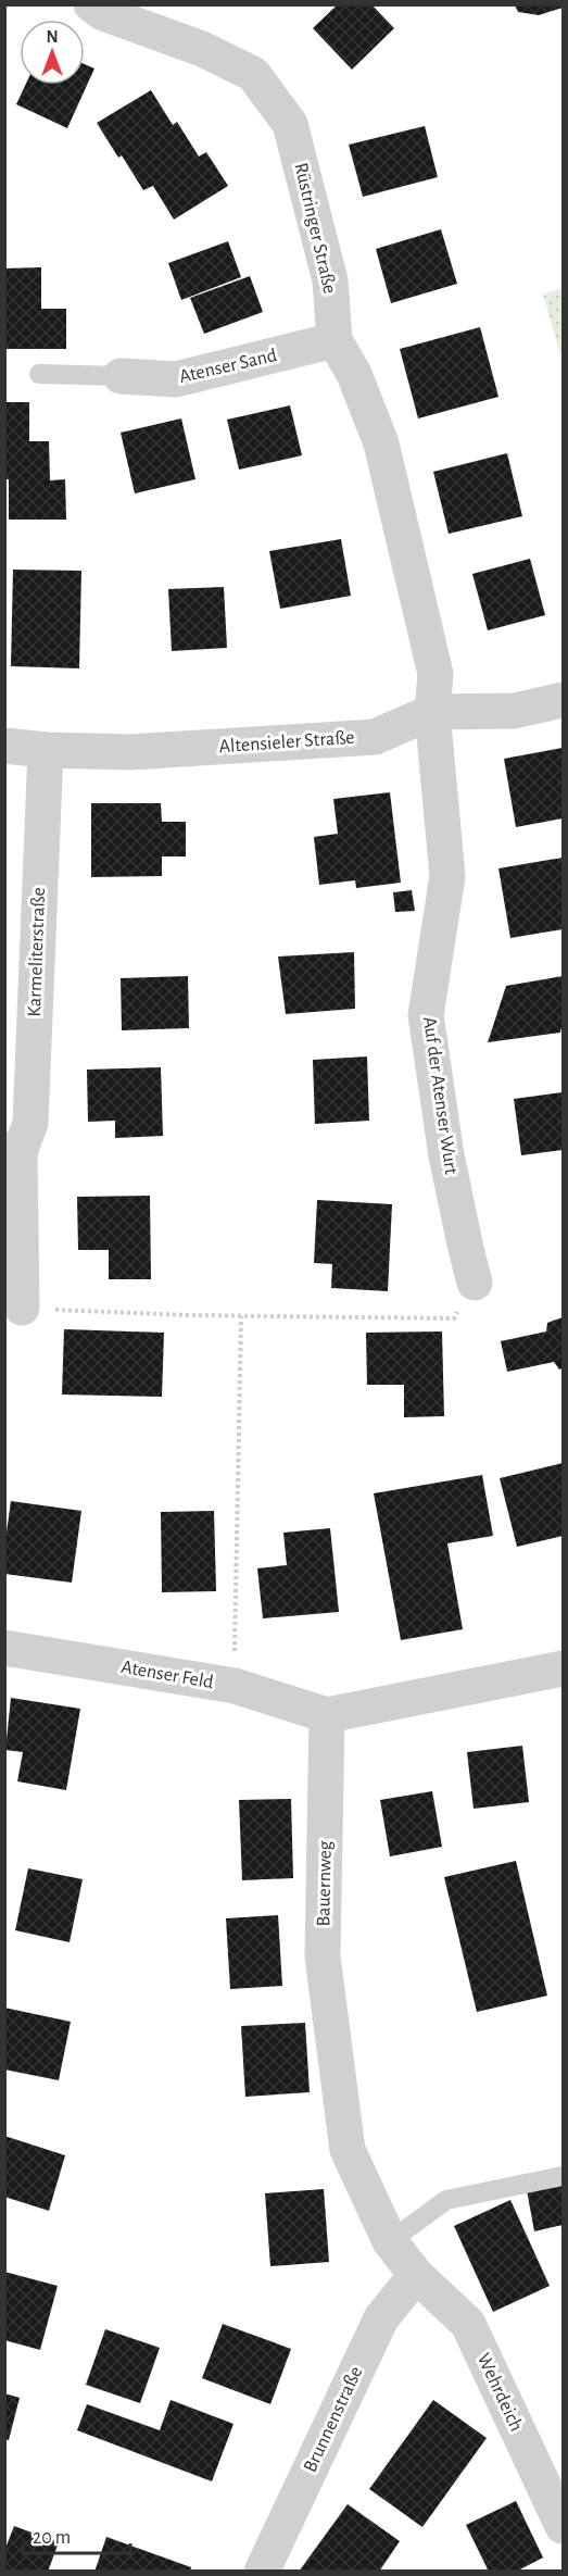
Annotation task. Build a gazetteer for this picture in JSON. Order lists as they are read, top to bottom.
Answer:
{
  "streets": {
    "street": [
      "Rüstringer Straße",
      "Atenser Sand",
      "Altensieler Straße",
      "Karmeliterstraße",
      "Auf der Atenser Wurt",
      "Atenser Feld",
      "Bauernweg",
      "Wehrdeich",
      "Brunnenstraße"
    ]
  },
  "crossings": [
    ["Rüstringer Straße", "Atenser Sand"],
    ["Rüstringer Straße", "Altensieler Straße"],
    ["Rüstringer Straße", "Auf der Atenser Wurt"],
    ["Altensieler Straße", "Karmeliterstraße"],
    ["Altensieler Straße", "Auf der Atenser Wurt"],
    ["Atenser Feld", "Bauernweg"],
    ["Bauernweg", "Wehrdeich"],
    ["Bauernweg", "Brunnenstraße"],
    ["Wehrdeich", "Brunnenstraße"]
  ],
  "scale_bar": "20 m",
  "north": "top"
}
